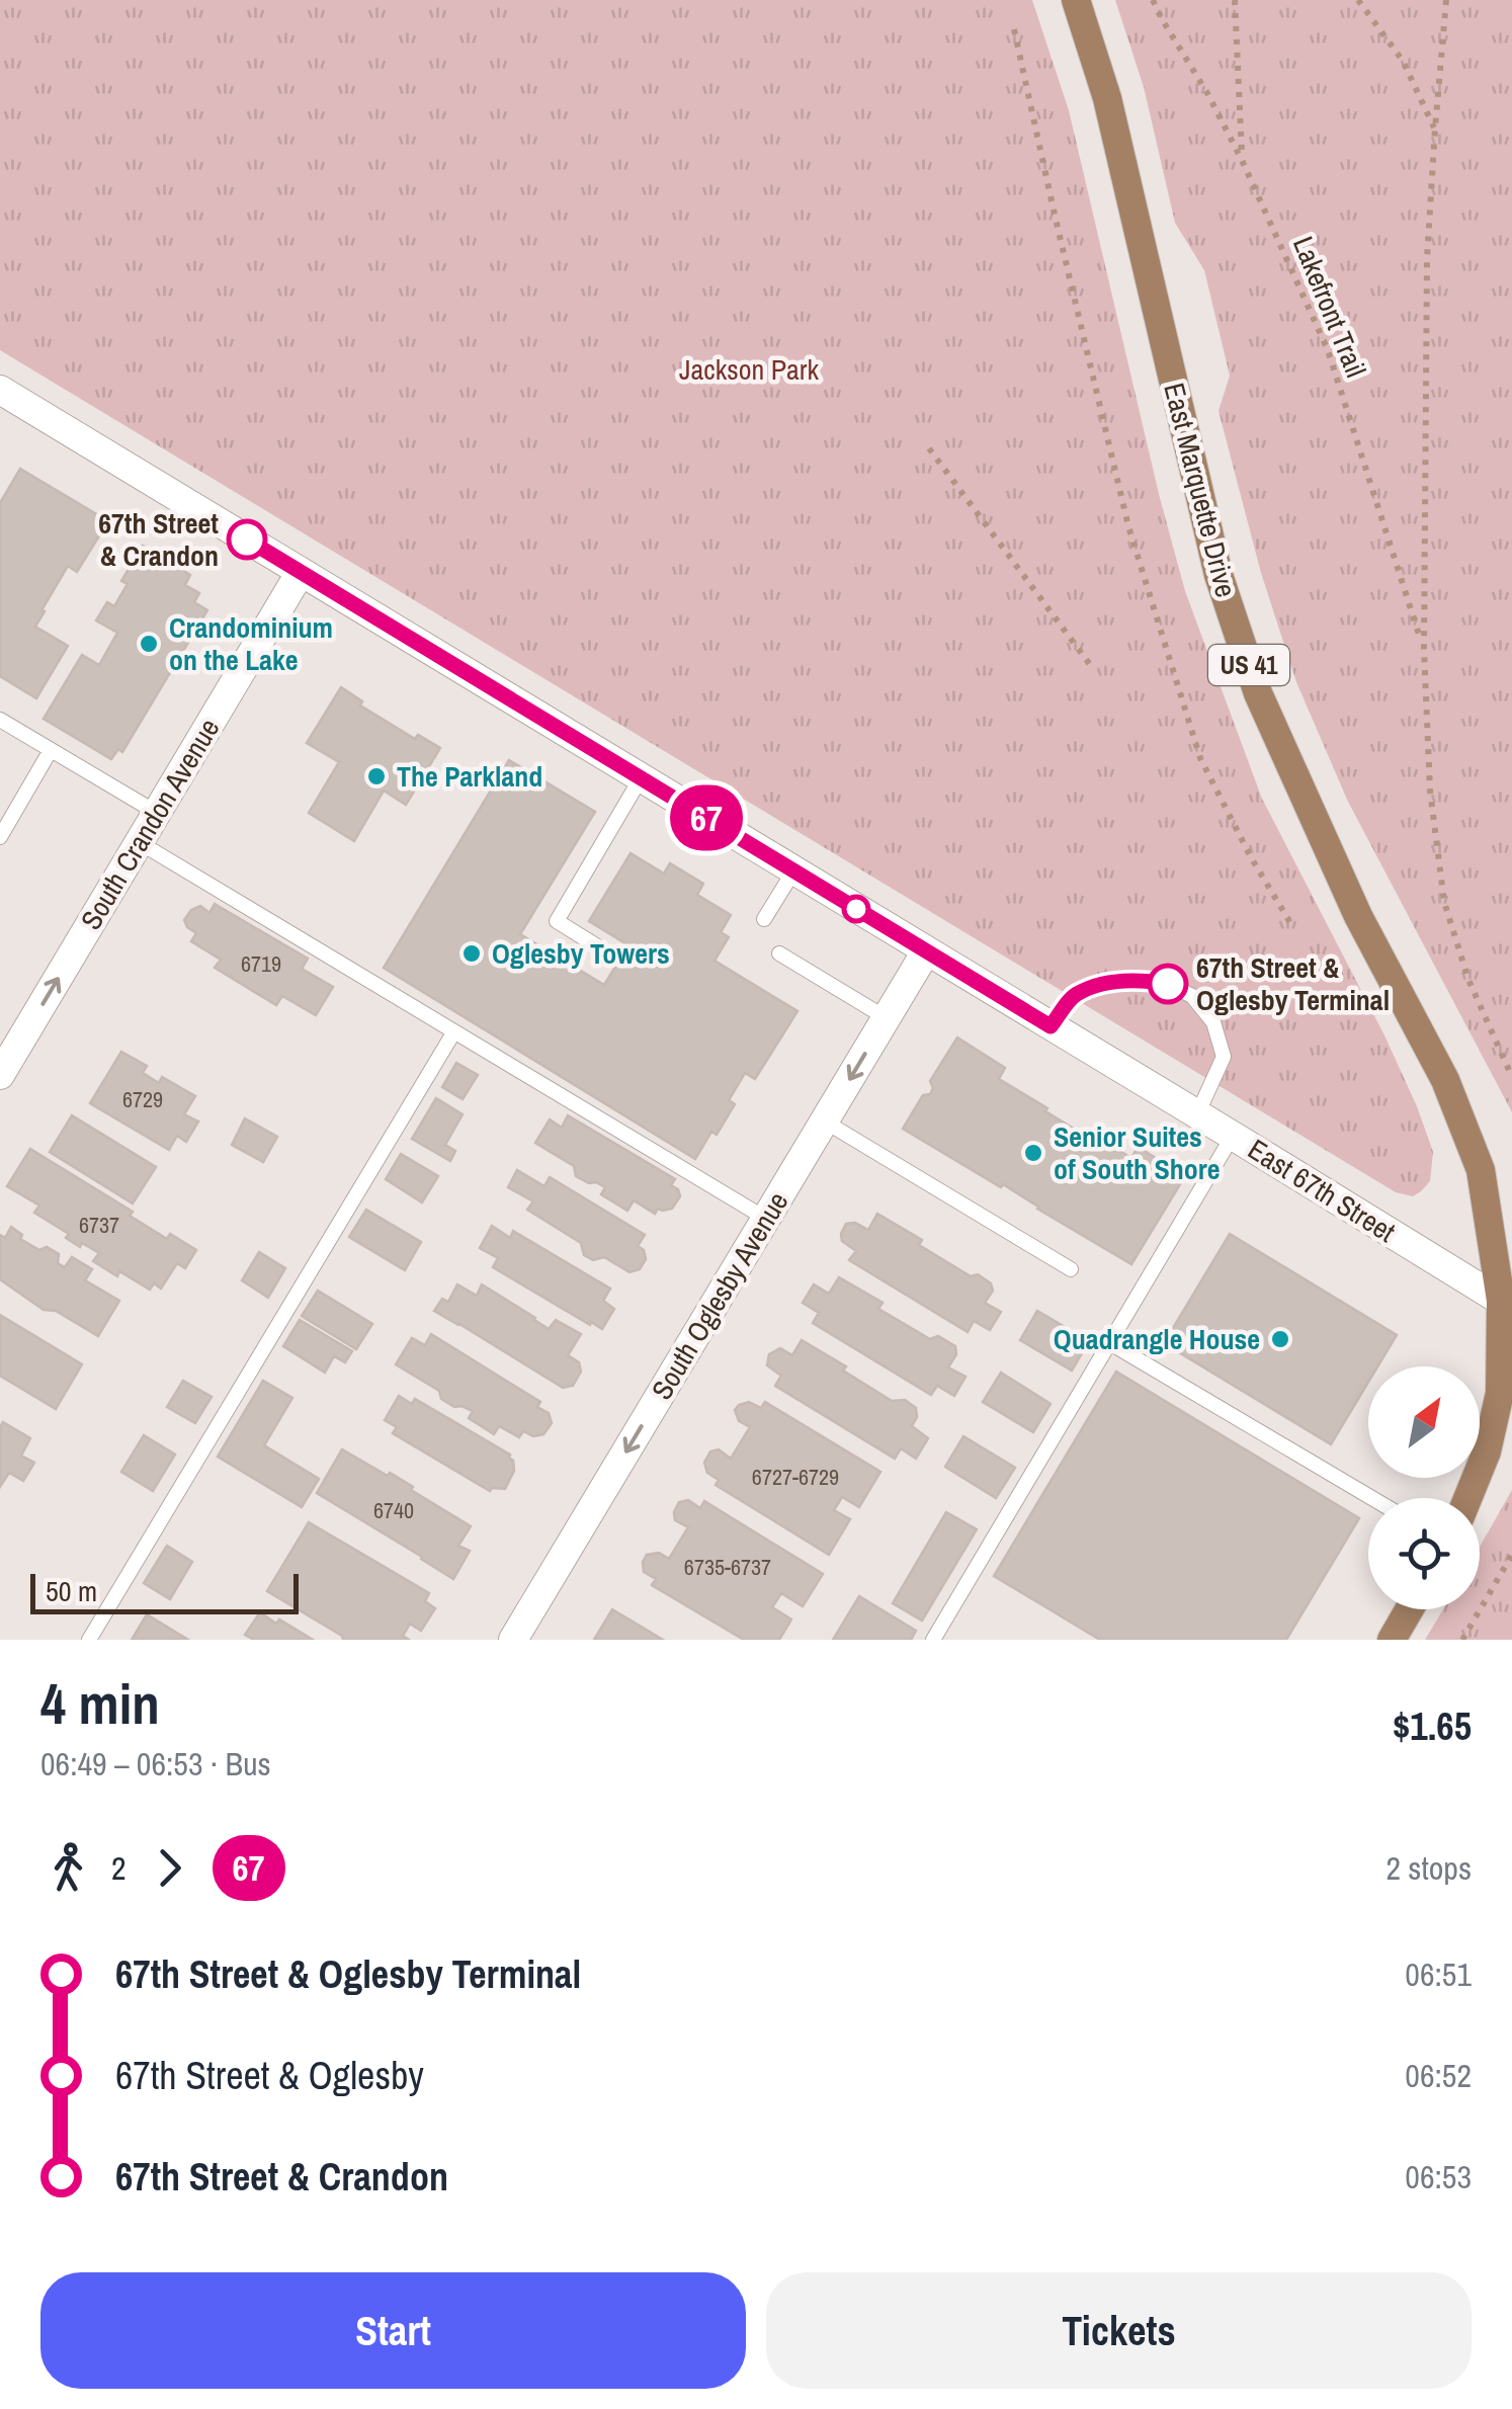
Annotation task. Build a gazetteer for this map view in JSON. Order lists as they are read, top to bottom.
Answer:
{
  "streets": {
    "main road": ["East Marquette Drive", "US 41"],
    "street": ["South Crandon Avenue", "East 67th Street", "South Oglesby Avenue"],
    "path": ["Lakefront Trail"]
  },
  "crossings": [
    ["East Marquette Drive", "US 41"],
    ["East Marquette Drive", "East 67th Street"],
    ["US 41", "East 67th Street"],
    ["South Crandon Avenue", "East 67th Street"],
    ["East 67th Street", "South Oglesby Avenue"]
  ],
  "one_way": ["South Crandon Avenue", "South Oglesby Avenue"],
  "parks": ["Jackson Park"],
  "places": [
    "67th Street & Crandon",
    "Crandominium on the Lake",
    "The Parkland",
    "Oglesby Towers",
    "67th Street & Oglesby Terminal",
    "Senior Suites of South Shore",
    "Quadrangle House"
  ],
  "lines": ["bus line 67"],
  "house_numbers": [
    "6719",
    "6729",
    "6737",
    "6727-6729",
    "6740",
    "6735-6737"
  ],
  "scale_bar": "50 m",
  "north": "top right",
  "page": {
    "on_map": "67",
    "scale": "50 m",
    "heading": ["4 min", "06:49 – 06:53 · Bus", "$1.65"],
    "legs": ["2", "67", "2 stops"],
    "list": [
      {
        "name": "67th Street & Oglesby Terminal",
        "value": "06:51"
      },
      {
        "name": "67th Street & Oglesby",
        "value": "06:52"
      },
      {
        "name": "67th Street & Crandon",
        "value": "06:53"
      }
    ],
    "buttons": ["Start", "Tickets"]
  }
}
